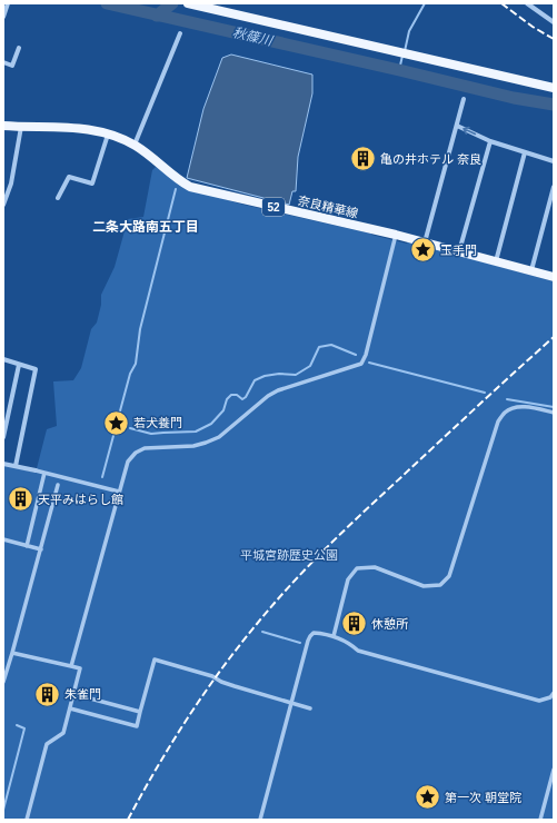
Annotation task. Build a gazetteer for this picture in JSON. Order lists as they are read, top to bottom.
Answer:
{
  "streets": {
    "main road": ["52", "奈良精華線"]
  },
  "districts": ["二条大路南五丁目"],
  "water": ["秋篠川"],
  "parks": ["平城宮跡歴史公園"],
  "places": {
    "building": [
      "亀の井ホテル 奈良",
      "天平みはらし館",
      "休憩所",
      "朱雀門"
    ],
    "place": ["玉手門", "若犬養門", "第一次 朝堂院"]
  }
}
